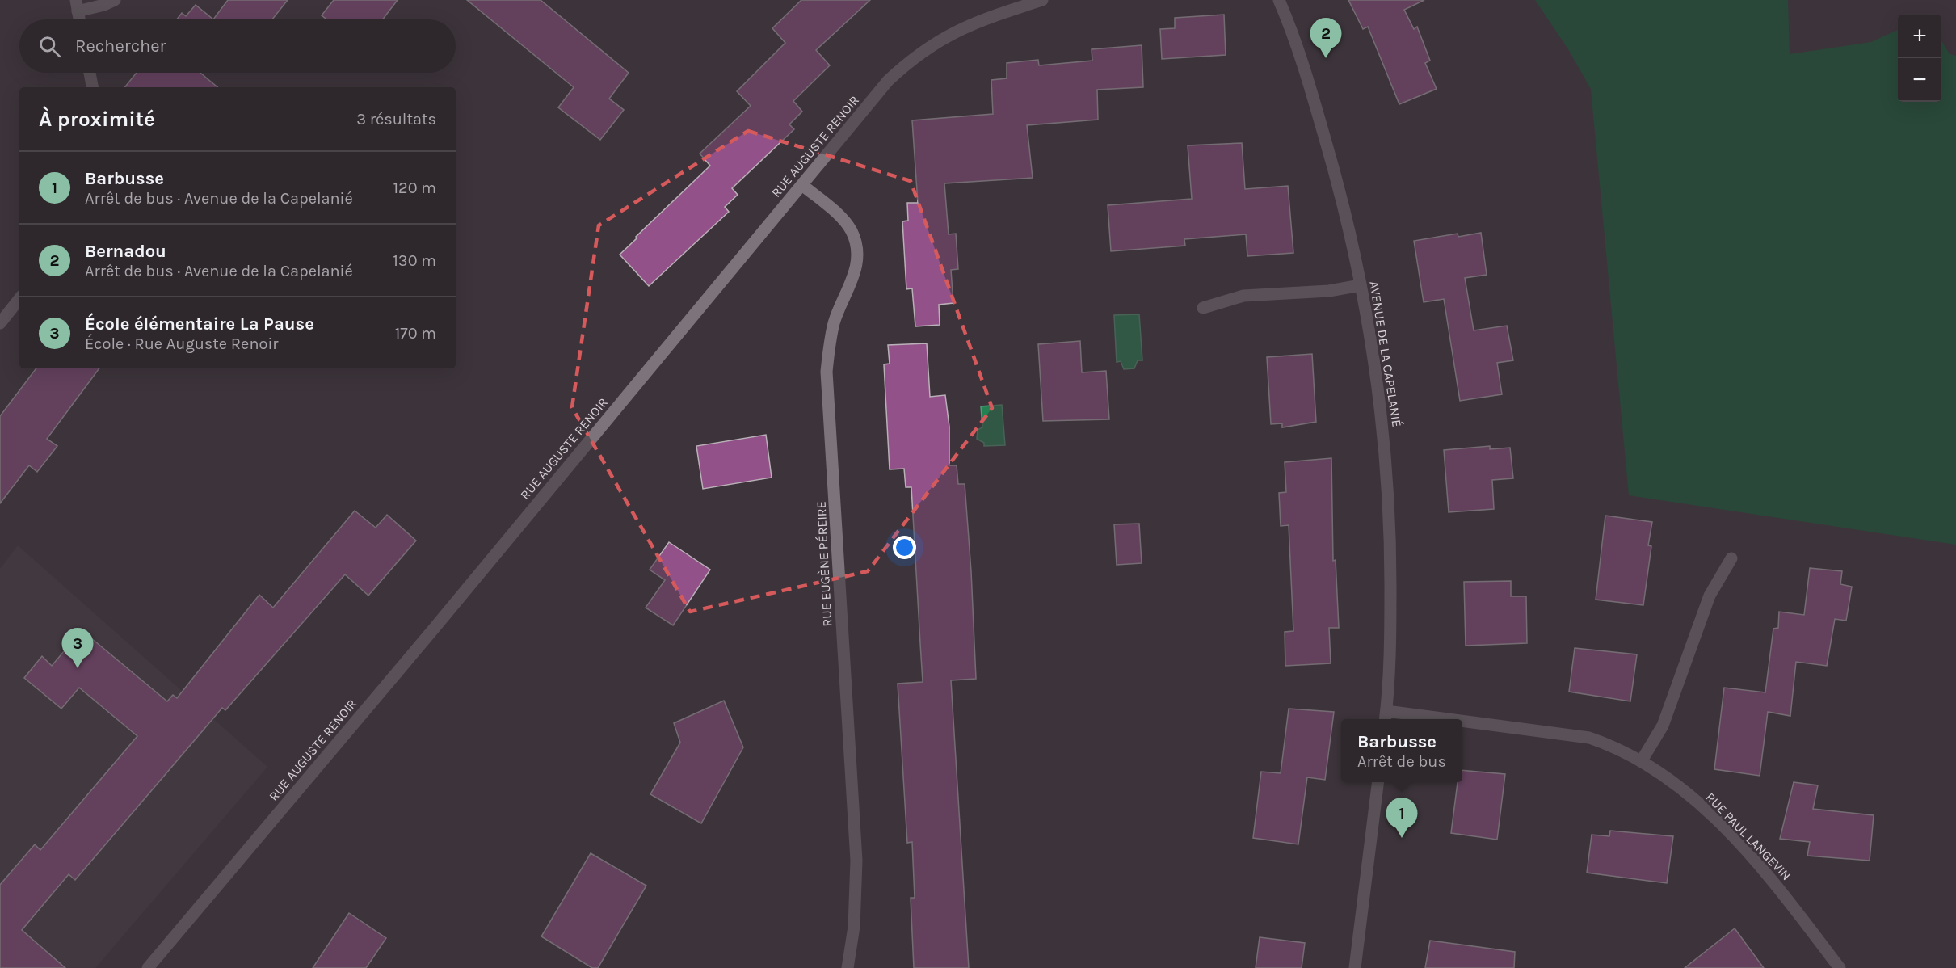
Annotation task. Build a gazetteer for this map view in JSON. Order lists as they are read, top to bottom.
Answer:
{
  "streets": {
    "street": [
      "RUE AUGUSTE RENOIR",
      "AVENUE DE LA CAPELANIÉ",
      "RUE EUGÈNE PÉREIRE",
      "RUE PAUL LANGEVIN"
    ]
  },
  "crossings": [
    ["RUE AUGUSTE RENOIR", "RUE EUGÈNE PÉREIRE"],
    ["AVENUE DE LA CAPELANIÉ", "RUE PAUL LANGEVIN"]
  ],
  "page": {
    "map_buttons": ["+", "−"],
    "pins": ["2", "3", "1"],
    "search": "Rechercher",
    "heading": ["À proximité", "3 résultats"],
    "list": [
      {
        "mark": "1",
        "name": "Barbusse",
        "note": "Arrêt de bus · Avenue de la Capelanié",
        "value": "120 m"
      },
      {
        "mark": "2",
        "name": "Bernadou",
        "note": "Arrêt de bus · Avenue de la Capelanié",
        "value": "130 m"
      },
      {
        "mark": "3",
        "name": "École élémentaire La Pause",
        "note": "École · Rue Auguste Renoir",
        "value": "170 m"
      }
    ],
    "popup": ["Barbusse", "Arrêt de bus"]
  }
}
